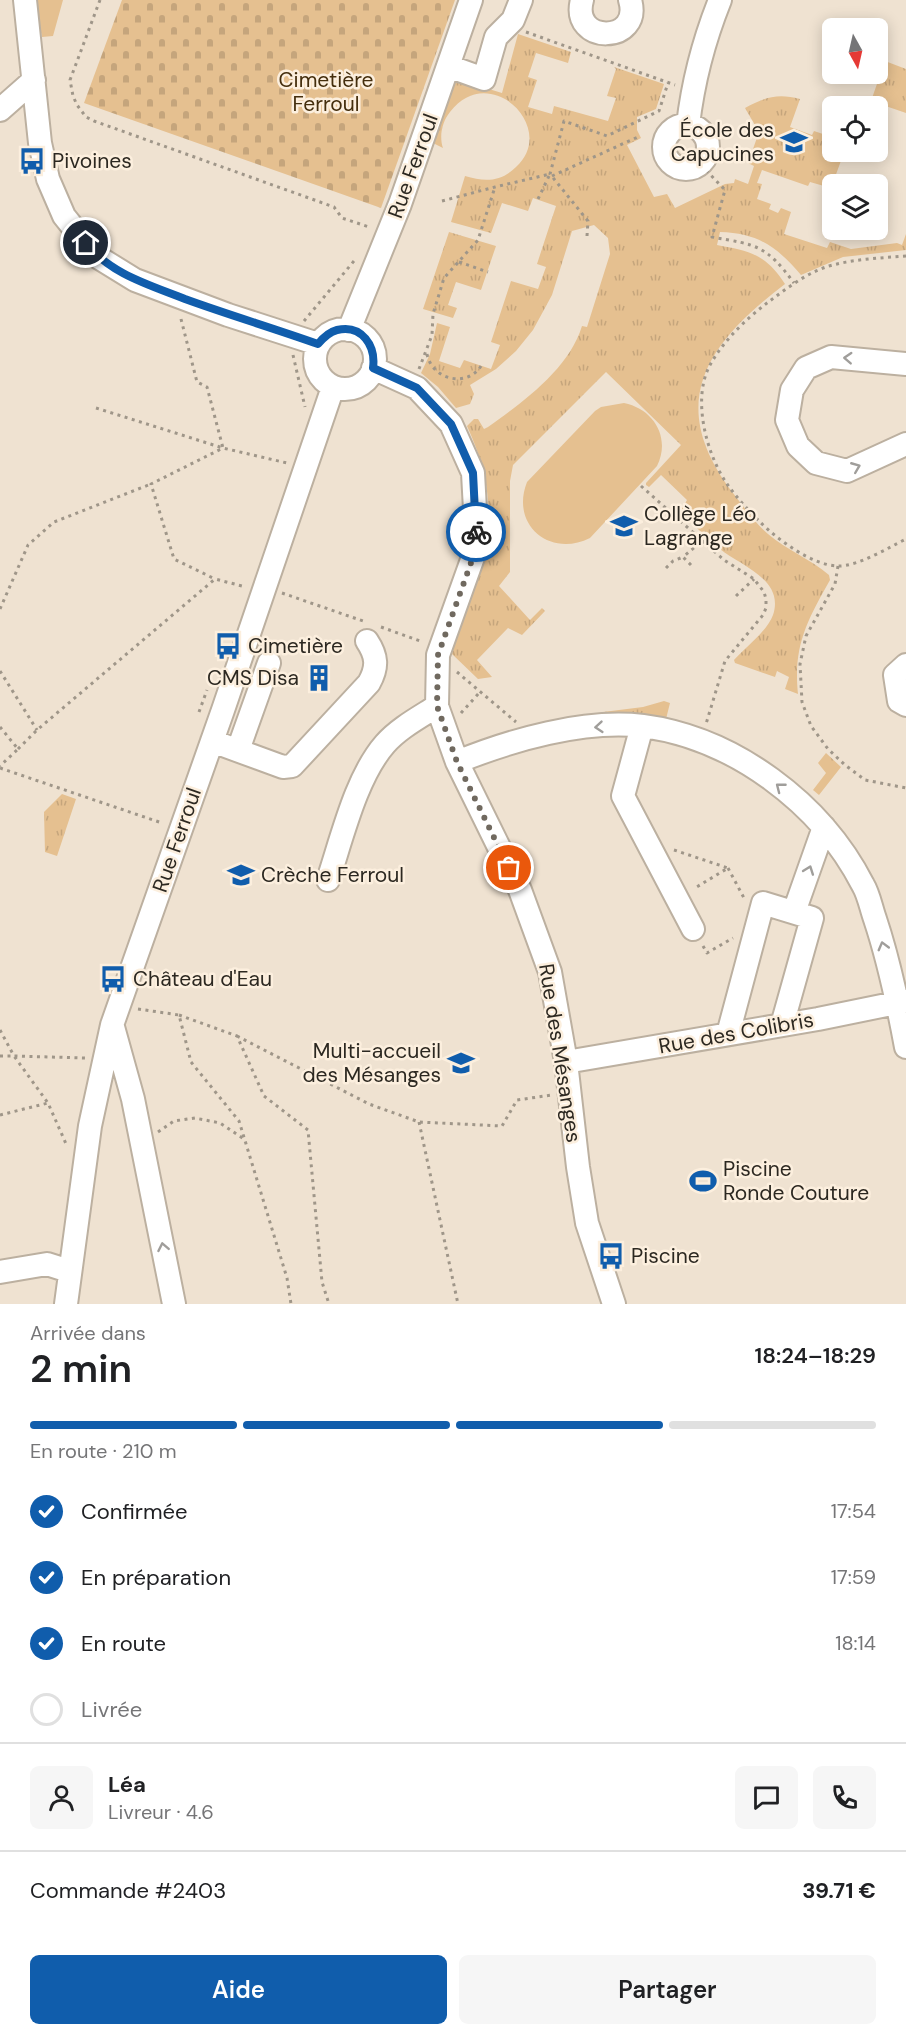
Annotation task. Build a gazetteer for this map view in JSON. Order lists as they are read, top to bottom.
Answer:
{
  "streets": {
    "street": ["Rue Ferroul", "Rue des Colibris", "Rue des Mésanges"]
  },
  "crossings": [
    ["Rue Ferroul", "Rue des Mésanges"],
    ["Rue des Colibris", "Rue des Mésanges"]
  ],
  "parks": ["Cimetière Ferroul"],
  "places": {
    "school or university": [
      "École des Capucines",
      "Collège Léo Lagrange",
      "Crèche Ferroul",
      "Multi-accueil des Mésanges"
    ],
    "bus stop": [
      "Pivoines",
      "Cimetière",
      "Château d'Eau",
      "Piscine"
    ],
    "building": ["CMS Disa"],
    "sports": ["Piscine Ronde Couture"]
  },
  "north": "bottom",
  "page": {
    "heading": ["2 min", "Arrivée dans", "18:24–18:29"],
    "panel": [
      "Léa",
      "Livreur · 4.6",
      "Commande #2403",
      "39.71 €"
    ],
    "bar": "En route · 210 m",
    "list": [
      ["Confirmée", "17:54"],
      ["En préparation", "17:59"],
      ["En route", "18:14"],
      "Livrée"
    ],
    "buttons": ["Aide", "Partager"]
  }
}
